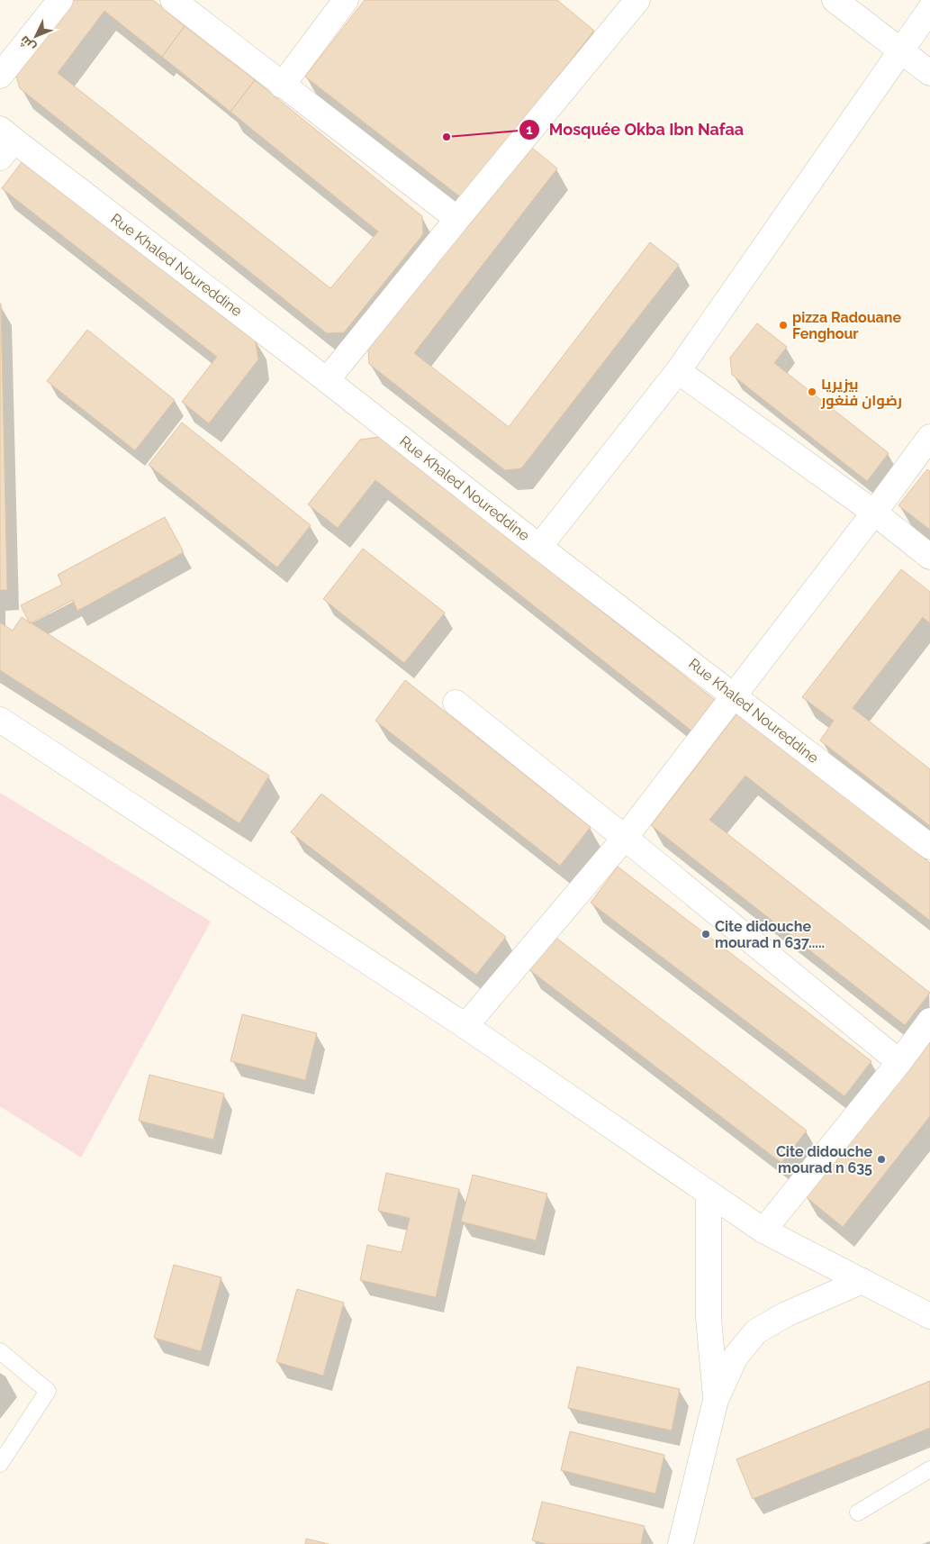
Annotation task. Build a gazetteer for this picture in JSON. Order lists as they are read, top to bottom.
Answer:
{
  "streets": {
    "street": ["Rue Khaled Noureddine"]
  },
  "places": [
    "Mosquée Okba Ibn Nafaa",
    "pizza Radouane Fenghour",
    "بيزيريا رضوان فنغور",
    "Cite didouche mourad n 637.....",
    "Cite didouche mourad n 635"
  ],
  "north": "bottom left"
}
